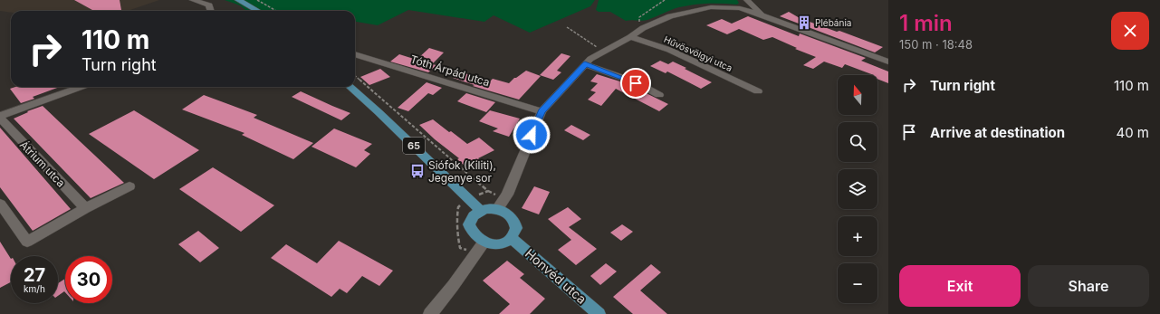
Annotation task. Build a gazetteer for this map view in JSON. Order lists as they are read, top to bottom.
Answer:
{
  "streets": {
    "main road": ["65", "Honvéd utca"],
    "street": ["Hűvösvölgyi utca", "Tóth Árpád utca", "Átrium utca"]
  },
  "crossings": [
    ["65", "Honvéd utca"]
  ],
  "places": {
    "building": ["Plébánia"],
    "bus stop": ["Siófok (Kiliti), Jegenye sor"]
  },
  "north": "top",
  "page": {
    "heading": ["1 min", "150 m · 18:48"],
    "turn": ["110 m", "Turn right"],
    "list": [
      {
        "name": "Turn right",
        "value": "110 m"
      },
      {
        "name": "Arrive at destination",
        "value": "40 m"
      }
    ],
    "map_buttons": ["+", "−"],
    "speed": "27 km/h",
    "limit": "30",
    "buttons": ["Exit", "Share"]
  }
}
